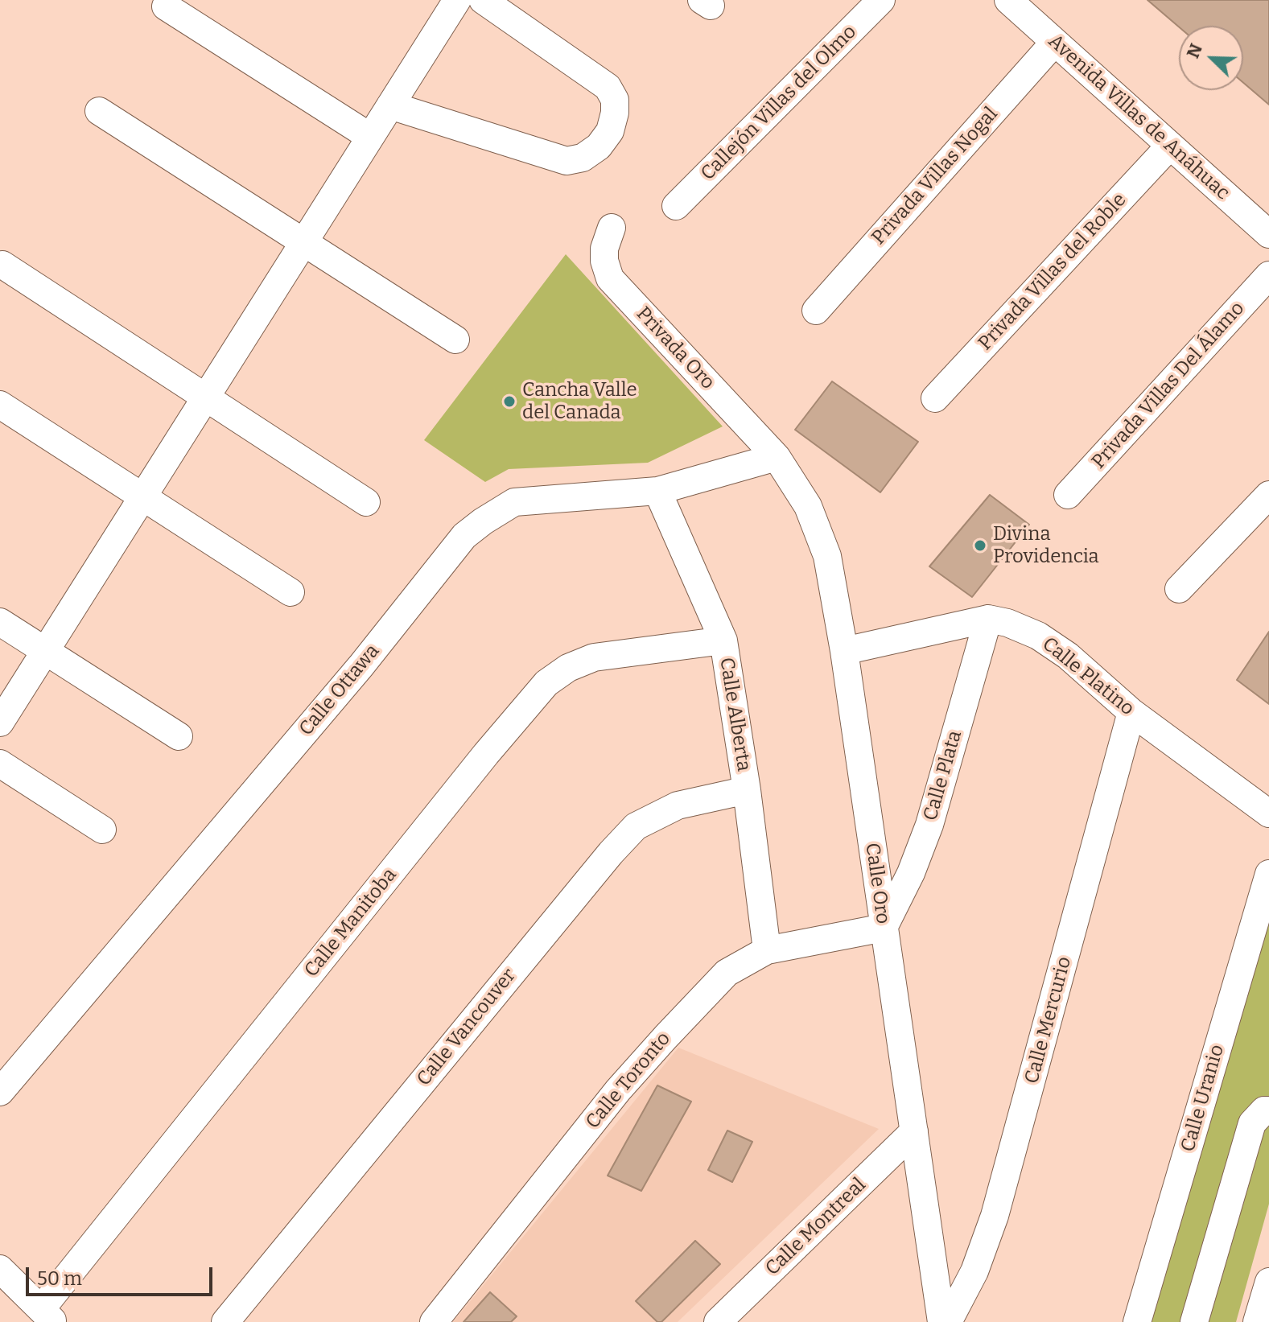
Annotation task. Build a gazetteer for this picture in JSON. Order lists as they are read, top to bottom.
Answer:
{
  "streets": {
    "street": [
      "Callejón Villas del Olmo",
      "Avenida Villas de Anáhuac",
      "Privada Villas Nogal",
      "Privada Villas del Roble",
      "Privada Oro",
      "Privada Villas Del Álamo",
      "Calle Platino",
      "Calle Ottawa",
      "Calle Alberta",
      "Calle Plata",
      "Calle Oro",
      "Calle Manitoba",
      "Calle Mercurio",
      "Calle Vancouver",
      "Calle Toronto",
      "Calle Uranio",
      "Calle Montreal"
    ]
  },
  "crossings": [
    ["Avenida Villas de Anáhuac", "Privada Villas Nogal"],
    ["Avenida Villas de Anáhuac", "Privada Villas del Roble"],
    ["Privada Oro", "Calle Ottawa"],
    ["Privada Oro", "Calle Oro"],
    ["Calle Platino", "Calle Plata"],
    ["Calle Platino", "Calle Mercurio"],
    ["Calle Ottawa", "Calle Alberta"],
    ["Calle Ottawa", "Calle Oro"],
    ["Calle Alberta", "Calle Manitoba"],
    ["Calle Alberta", "Calle Vancouver"],
    ["Calle Alberta", "Calle Toronto"],
    ["Calle Plata", "Calle Oro"],
    ["Calle Plata", "Calle Toronto"],
    ["Calle Oro", "Calle Toronto"],
    ["Calle Oro", "Calle Montreal"]
  ],
  "places": ["Cancha Valle del Canada", "Divina Providencia"],
  "scale_bar": "50 m",
  "north": "top left"
}
